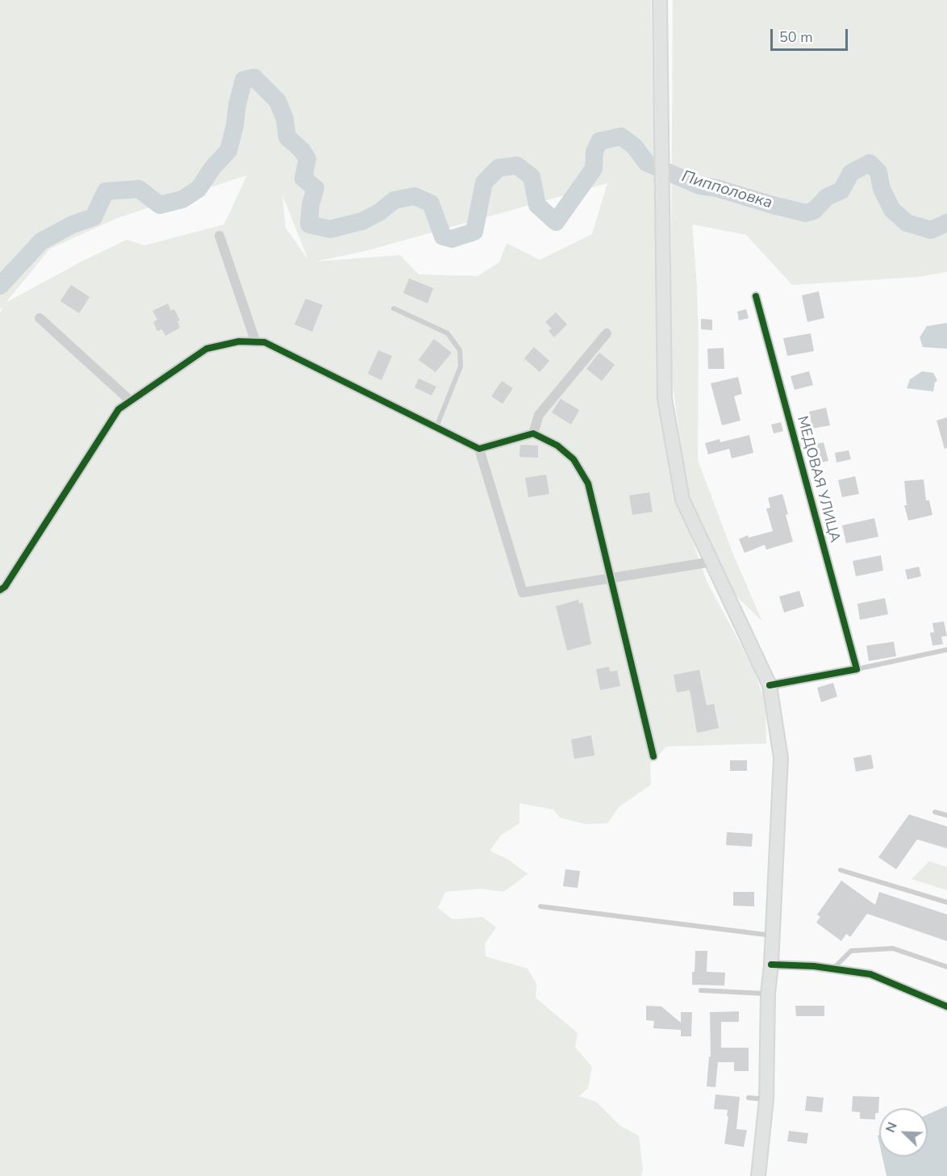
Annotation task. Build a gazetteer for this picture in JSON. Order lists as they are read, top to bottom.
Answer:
{
  "streets": {
    "street": ["МЕДОВАЯ УЛИЦА"]
  },
  "water": ["Пипполовка"],
  "scale_bar": "50 m",
  "north": "top left"
}
